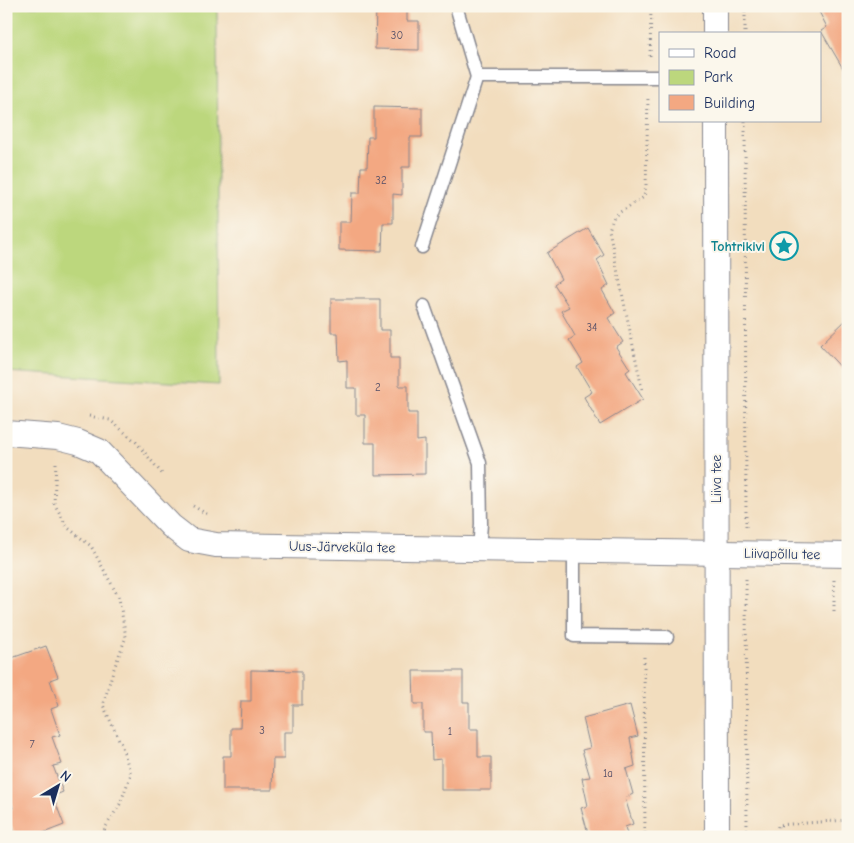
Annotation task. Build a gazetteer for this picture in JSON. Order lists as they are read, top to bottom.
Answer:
{
  "streets": {
    "street": ["Liiva tee", "Uus-Järveküla tee", "Liivapõllu tee"]
  },
  "crossings": [
    ["Liiva tee", "Uus-Järveküla tee"],
    ["Liiva tee", "Liivapõllu tee"],
    ["Uus-Järveküla tee", "Liivapõllu tee"]
  ],
  "places": {
    "place": ["Tohtrikivi"]
  },
  "house_numbers": [
    "30",
    "32",
    "34",
    "2",
    "3",
    "1",
    "7",
    "1a"
  ],
  "legend": ["Road", "Park", "Building"],
  "north": "top right"
}
